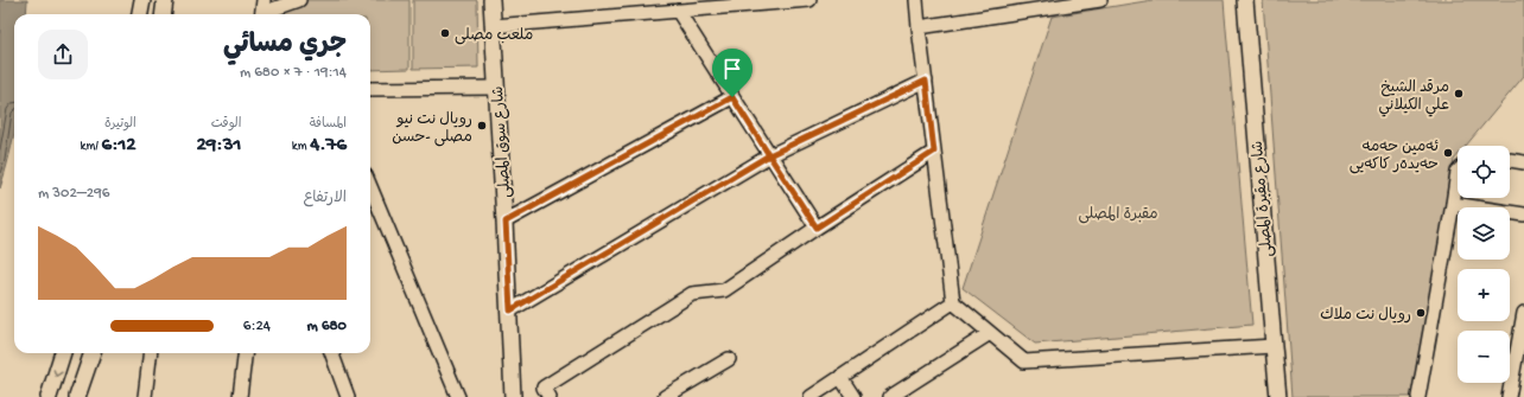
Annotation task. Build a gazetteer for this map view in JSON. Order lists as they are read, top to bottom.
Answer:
{
  "streets": {
    "street": ["شارع سوق المصلى", "شارع مقبرة المصلى"]
  },
  "parks": ["مقبرة المصلى"],
  "places": [
    "ملعب مصلى",
    "مرقد الشيخ علي الكيلاني",
    "رويال نت نيو مصلى -حسن",
    "ئەمین حەمە حەیدەر کاکەیی",
    "رويال نت ملاك"
  ],
  "page": {
    "heading": ["جري مسائي", "19:14 · 7 × 680 m"],
    "stats": [
      ["المسافة", "4.76 km"],
      ["الوقت", "29:31"],
      ["الوتيرة", "6:12 /km"]
    ],
    "map_buttons": ["+", "−"],
    "chart": ["الارتفاع", "296–302 m"],
    "list": [
      {
        "name": "680 m",
        "note": "6:24"
      }
    ]
  }
}
